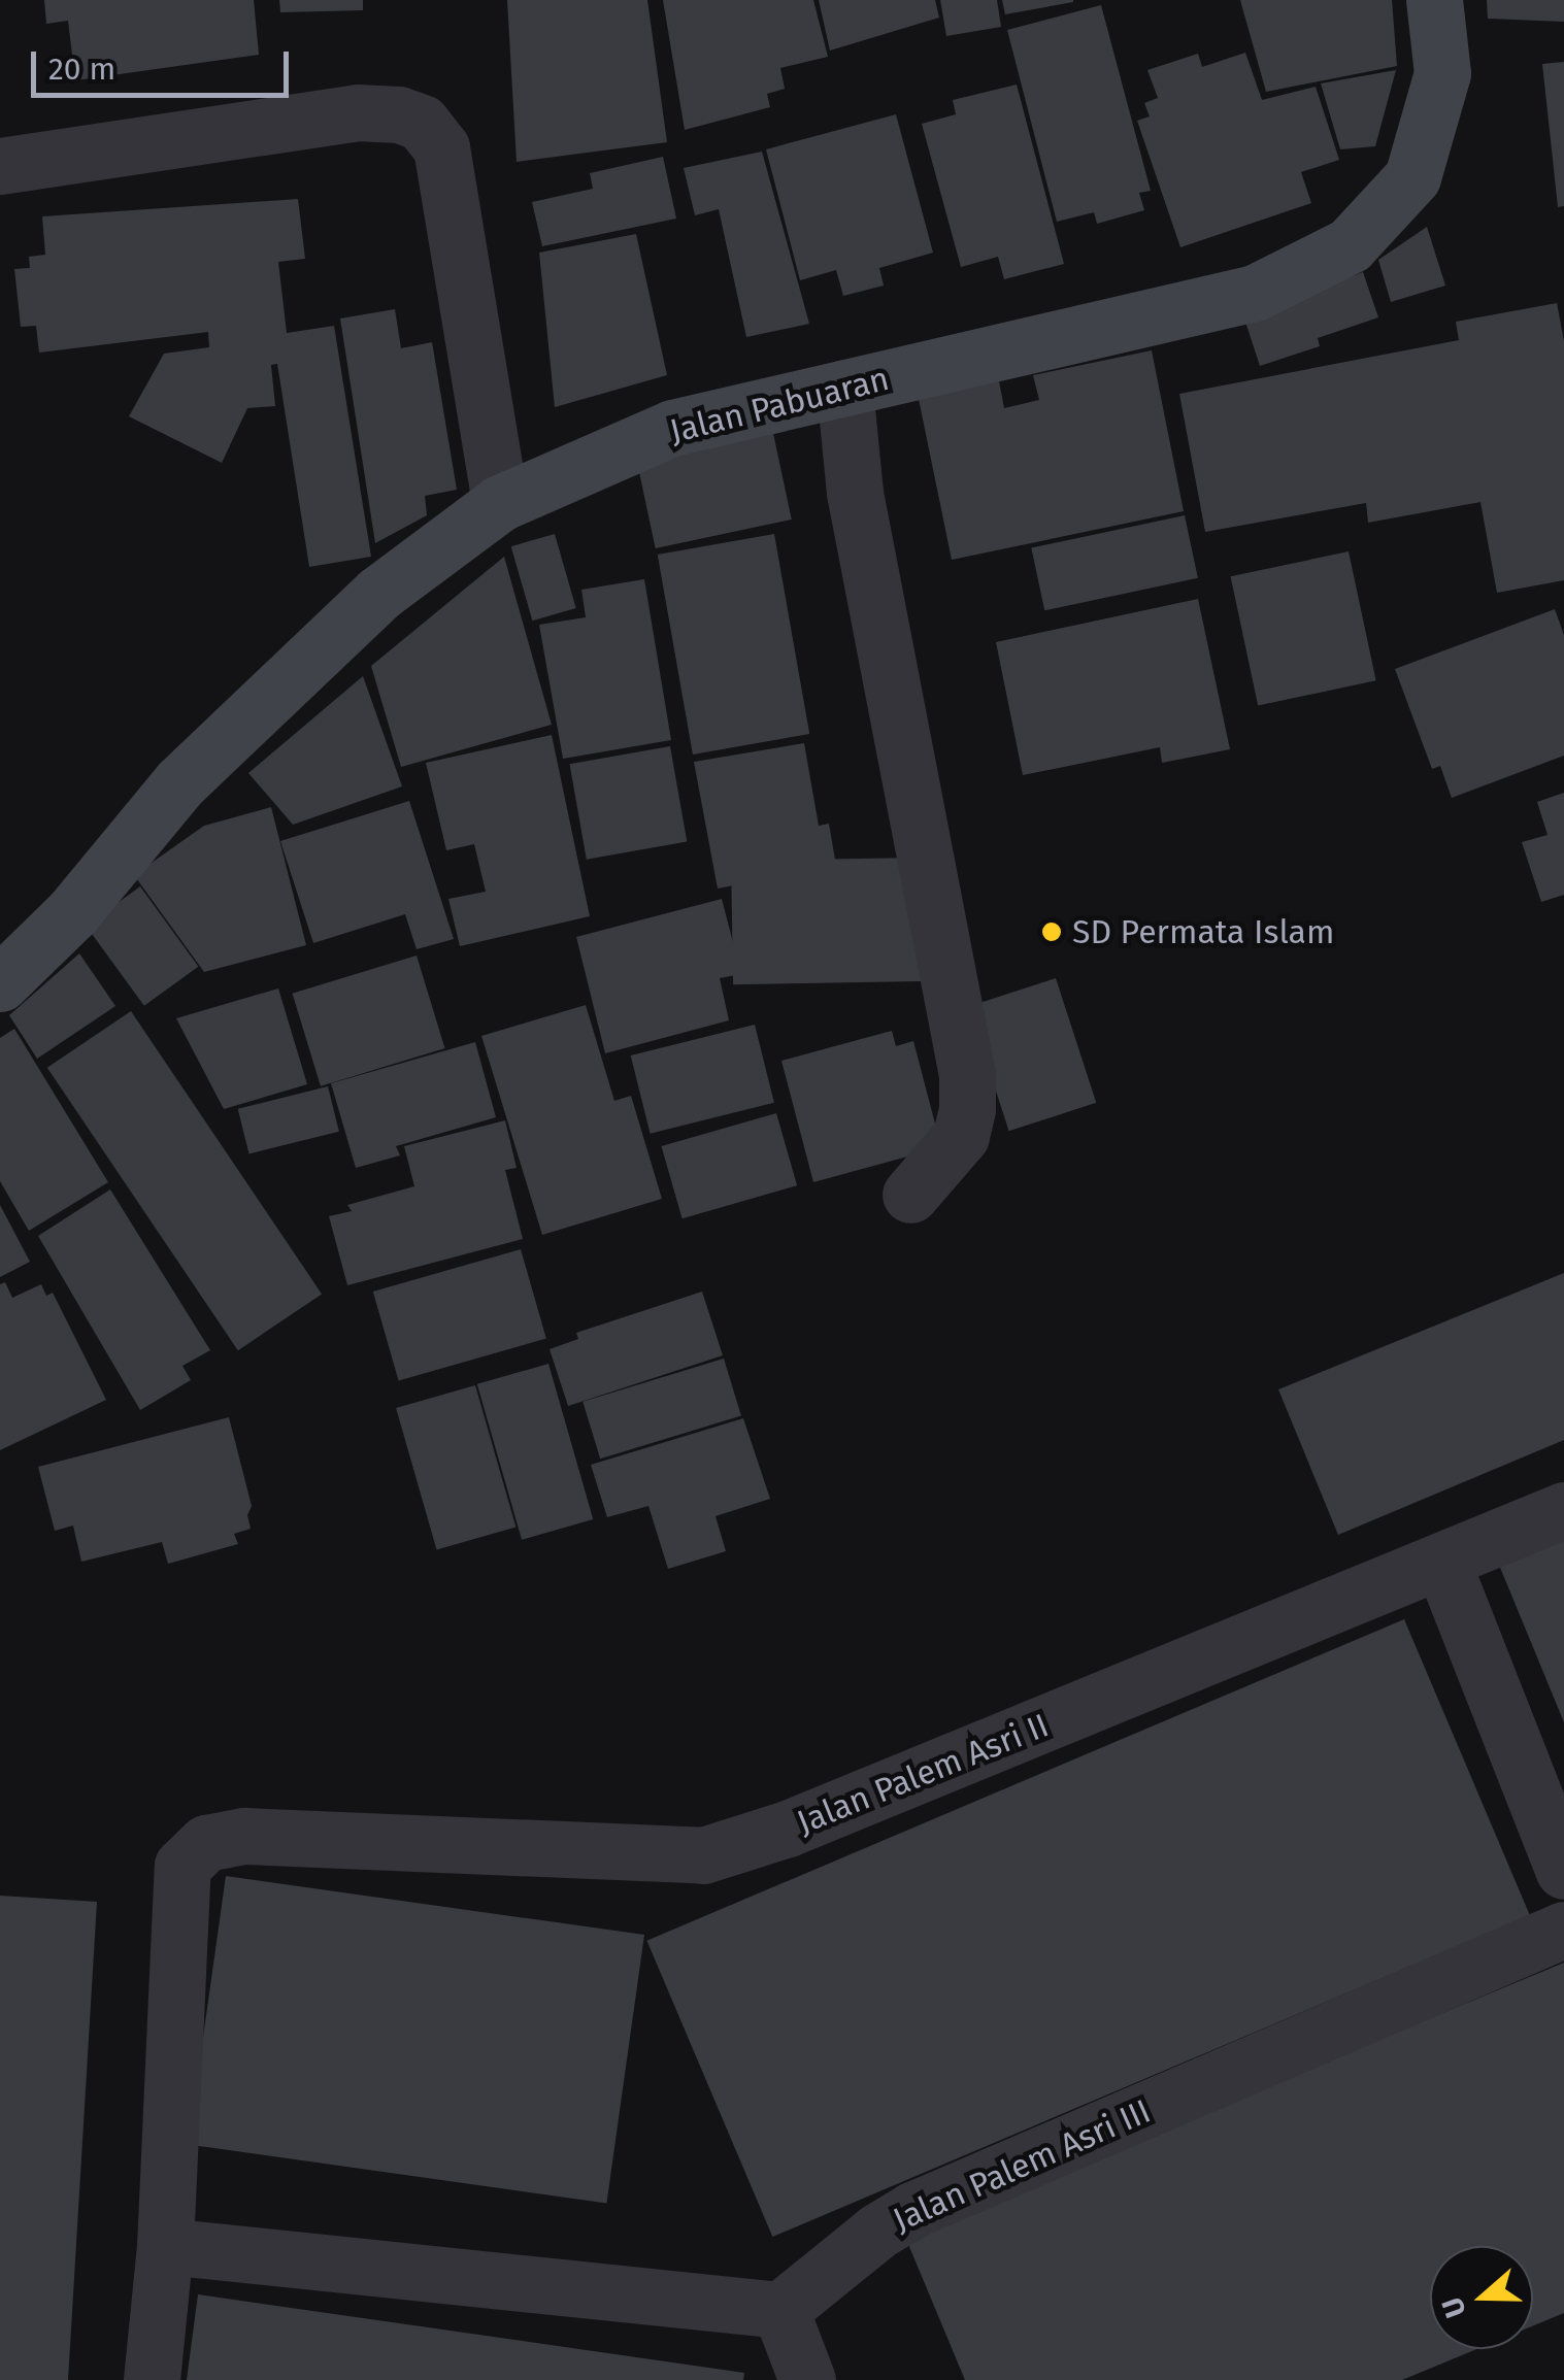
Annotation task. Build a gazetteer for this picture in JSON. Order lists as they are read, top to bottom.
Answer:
{
  "streets": {
    "street": ["Jalan Pabuaran", "Jalan Palem Asri II", "Jalan Palem Asri III"]
  },
  "places": ["SD Permata Islam"],
  "scale_bar": "20 m",
  "north": "left"
}
